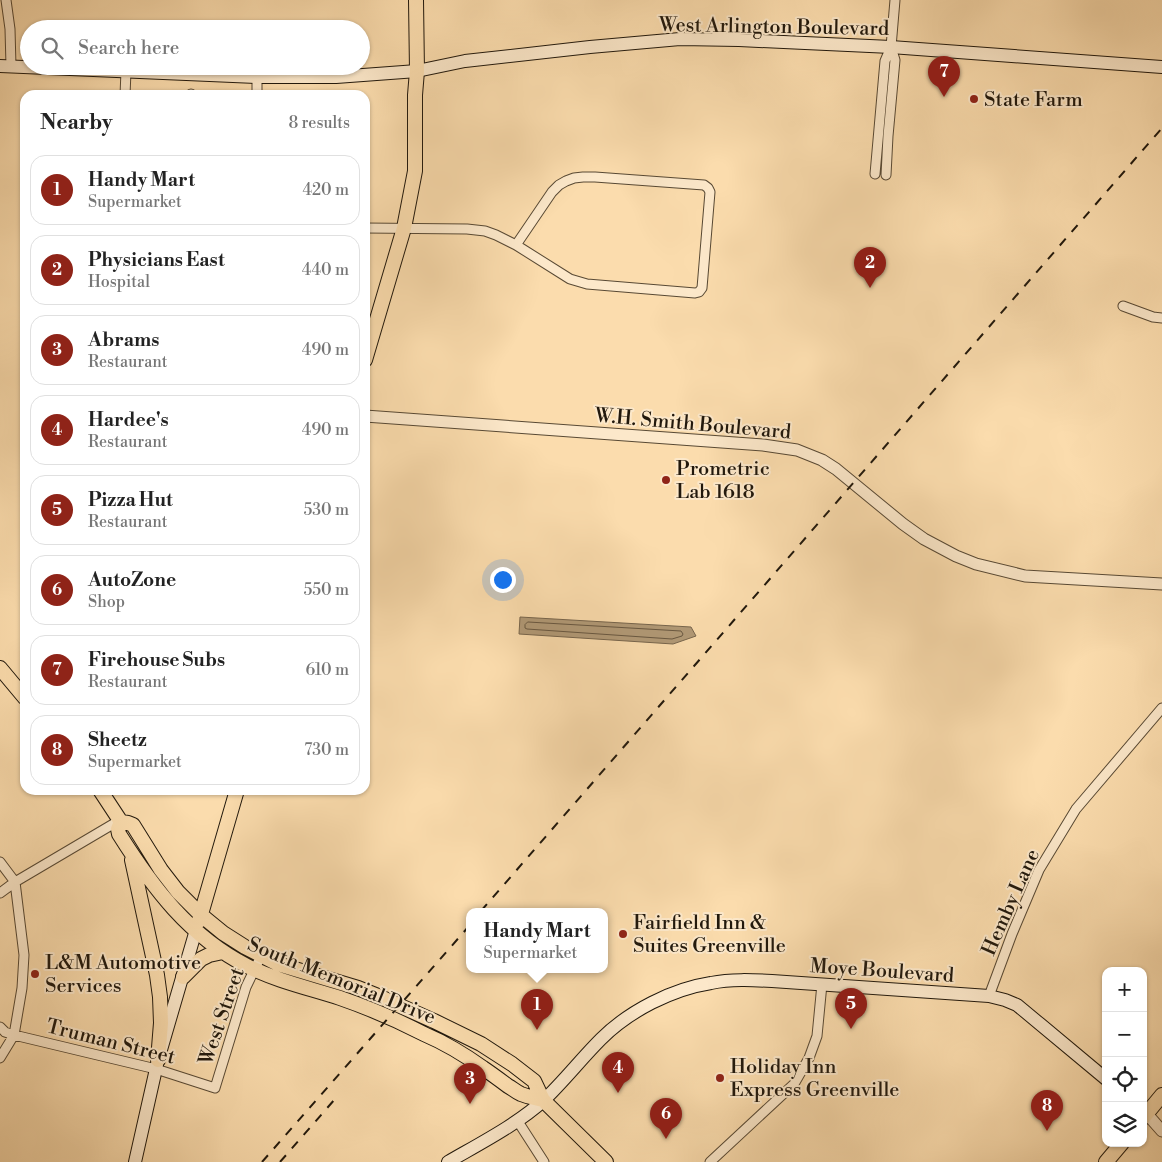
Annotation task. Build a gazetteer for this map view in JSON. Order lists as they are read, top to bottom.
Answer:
{
  "streets": {
    "main road": ["West Arlington Boulevard", "Moye Boulevard", "South Memorial Drive"],
    "street": [
      "W.H. Smith Boulevard",
      "Hemby Lane",
      "West Street",
      "Truman Street"
    ]
  },
  "crossings": [
    ["Hemby Lane", "Moye Boulevard"],
    ["Moye Boulevard", "South Memorial Drive"],
    ["South Memorial Drive", "West Street"],
    ["West Street", "Truman Street"]
  ],
  "places": [
    "State Farm",
    "Prometric Lab 1618",
    "Fairfield Inn & Suites Greenville",
    "L&M Automotive Services",
    "Holiday Inn Express Greenville"
  ],
  "page": {
    "search": "Search here",
    "pins": [
      "7",
      "2",
      "5",
      "1",
      "4",
      "3",
      "8",
      "6"
    ],
    "heading": ["Nearby", "8 results"],
    "list": [
      {
        "mark": "1",
        "name": "Handy Mart",
        "note": "Supermarket",
        "value": "420 m"
      },
      {
        "mark": "2",
        "name": "Physicians East",
        "note": "Hospital",
        "value": "440 m"
      },
      {
        "mark": "3",
        "name": "Abrams",
        "note": "Restaurant",
        "value": "490 m"
      },
      {
        "mark": "4",
        "name": "Hardee's",
        "note": "Restaurant",
        "value": "490 m"
      },
      {
        "mark": "5",
        "name": "Pizza Hut",
        "note": "Restaurant",
        "value": "530 m"
      },
      {
        "mark": "6",
        "name": "AutoZone",
        "note": "Shop",
        "value": "550 m"
      },
      {
        "mark": "7",
        "name": "Firehouse Subs",
        "note": "Restaurant",
        "value": "610 m"
      },
      {
        "mark": "8",
        "name": "Sheetz",
        "note": "Supermarket",
        "value": "730 m"
      }
    ],
    "popup": ["Handy Mart", "Supermarket"],
    "map_buttons": ["+", "−"]
  }
}
